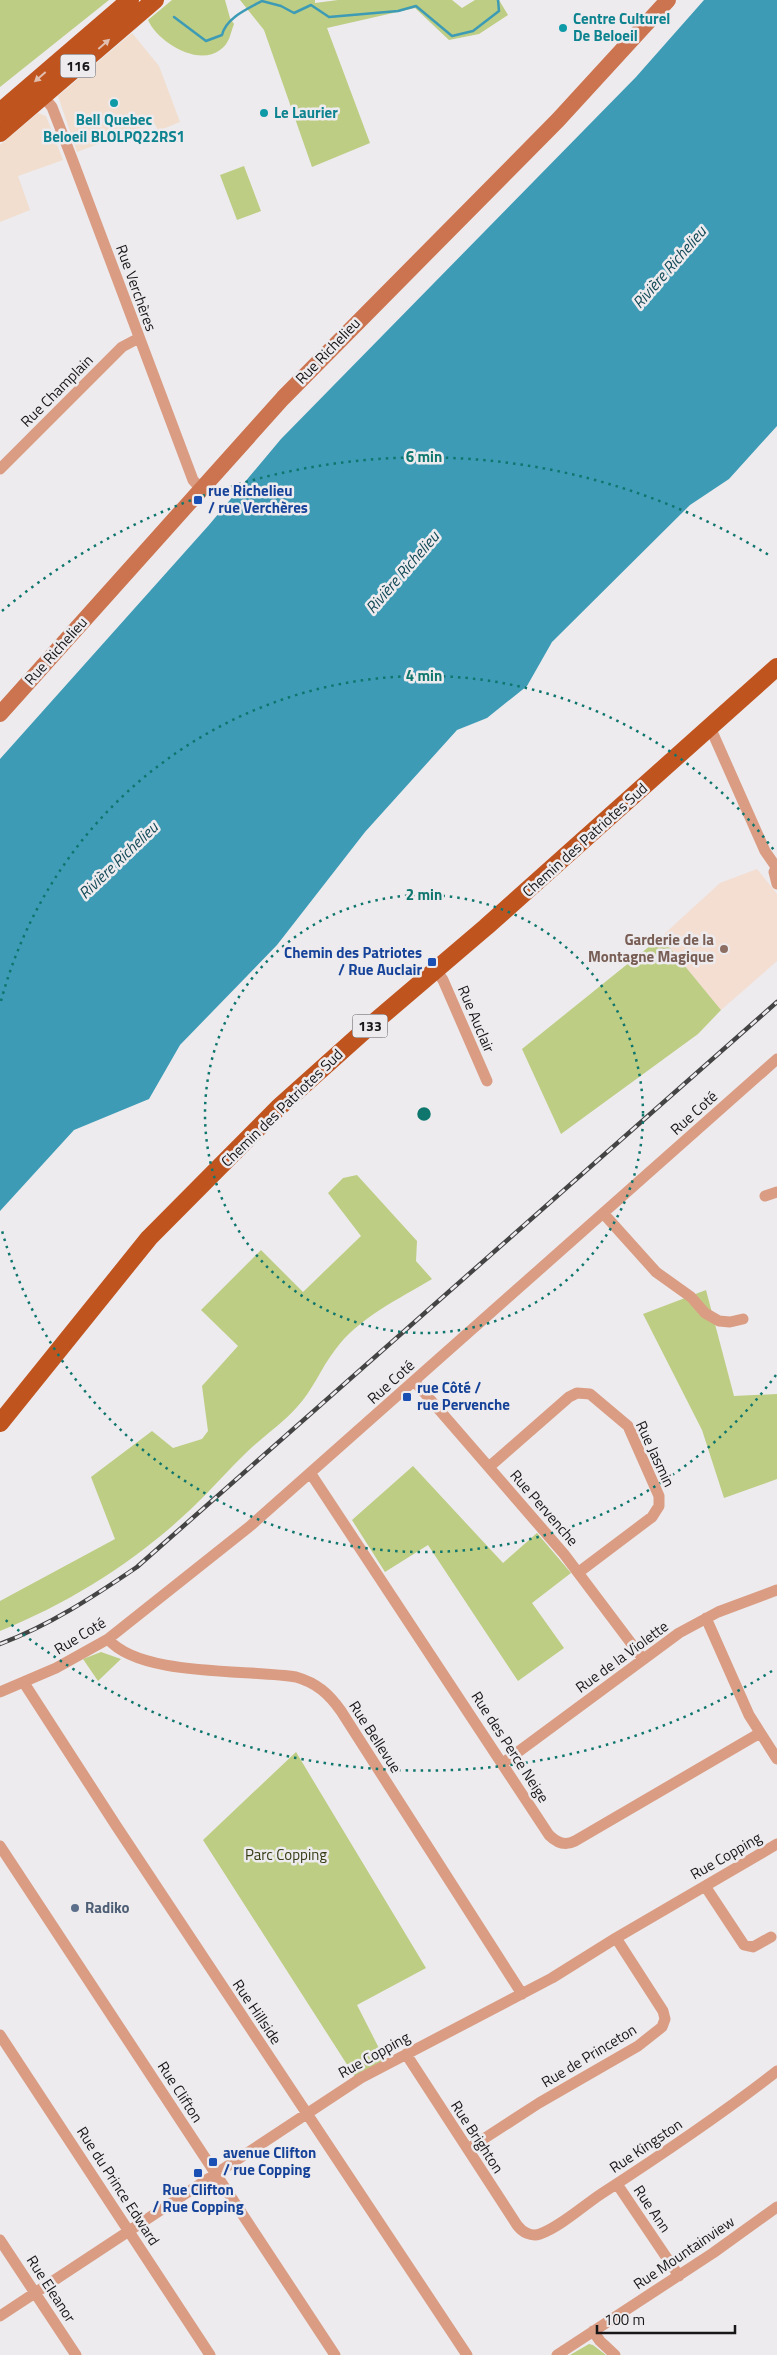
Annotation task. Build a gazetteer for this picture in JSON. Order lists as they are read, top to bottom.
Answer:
{
  "streets": {
    "main road": [
      "116",
      "Rue Richelieu",
      "Chemin des Patriotes Sud",
      "133"
    ],
    "street": [
      "Rue Verchères",
      "Rue Champlain",
      "Rue Auclair",
      "Rue Coté",
      "Rue Jasmin",
      "Rue Pervenche",
      "Rue de la Violette",
      "Rue Bellevue",
      "Rue des Perce Neige",
      "Rue Copping",
      "Rue Hillside",
      "Rue de Princeton",
      "Rue Clifton",
      "Rue Brighton",
      "Rue Kingston",
      "Rue du Prince Edward",
      "Rue Ann",
      "Rue Mountainview",
      "Rue Eleanor"
    ]
  },
  "crossings": [
    ["116", "Rue Verchères"],
    ["Rue Verchères", "Rue Richelieu"],
    ["Rue Verchères", "Rue Champlain"],
    ["Chemin des Patriotes Sud", "Rue Auclair"],
    ["Rue Coté", "Rue Pervenche"],
    ["Rue Coté", "Rue Bellevue"],
    ["Rue Coté", "Rue des Perce Neige"],
    ["Rue Coté", "Rue Hillside"],
    ["Rue Jasmin", "Rue Pervenche"],
    ["Rue Pervenche", "Rue de la Violette"],
    ["Rue de la Violette", "Rue des Perce Neige"],
    ["Rue Bellevue", "Rue Copping"],
    ["Rue Copping", "Rue Hillside"],
    ["Rue Copping", "Rue de Princeton"],
    ["Rue Copping", "Rue Clifton"],
    ["Rue Copping", "Rue Brighton"],
    ["Rue Copping", "Rue du Prince Edward"],
    ["Rue Copping", "Rue Eleanor"],
    ["Rue de Princeton", "Rue Brighton"],
    ["Rue Brighton", "Rue Kingston"],
    ["Rue Kingston", "Rue Ann"],
    ["Rue Ann", "Rue Mountainview"]
  ],
  "water": ["Rivière Richelieu"],
  "parks": ["Parc Copping"],
  "places": {
    "other": [
      "Centre Culturel De Beloeil",
      "Bell Quebec Beloeil BLOLPQ22RS1",
      "Le Laurier",
      "Garderie de la Montagne Magique",
      "Radiko"
    ],
    "transit": [
      "rue Richelieu / rue Verchères",
      "Chemin des Patriotes / Rue Auclair",
      "rue Côté / rue Pervenche",
      "avenue Clifton / rue Copping",
      "Rue Clifton / Rue Copping"
    ]
  },
  "scale_bar": "100 m",
  "rings": ["6 min", "4 min", "2 min"]
}
